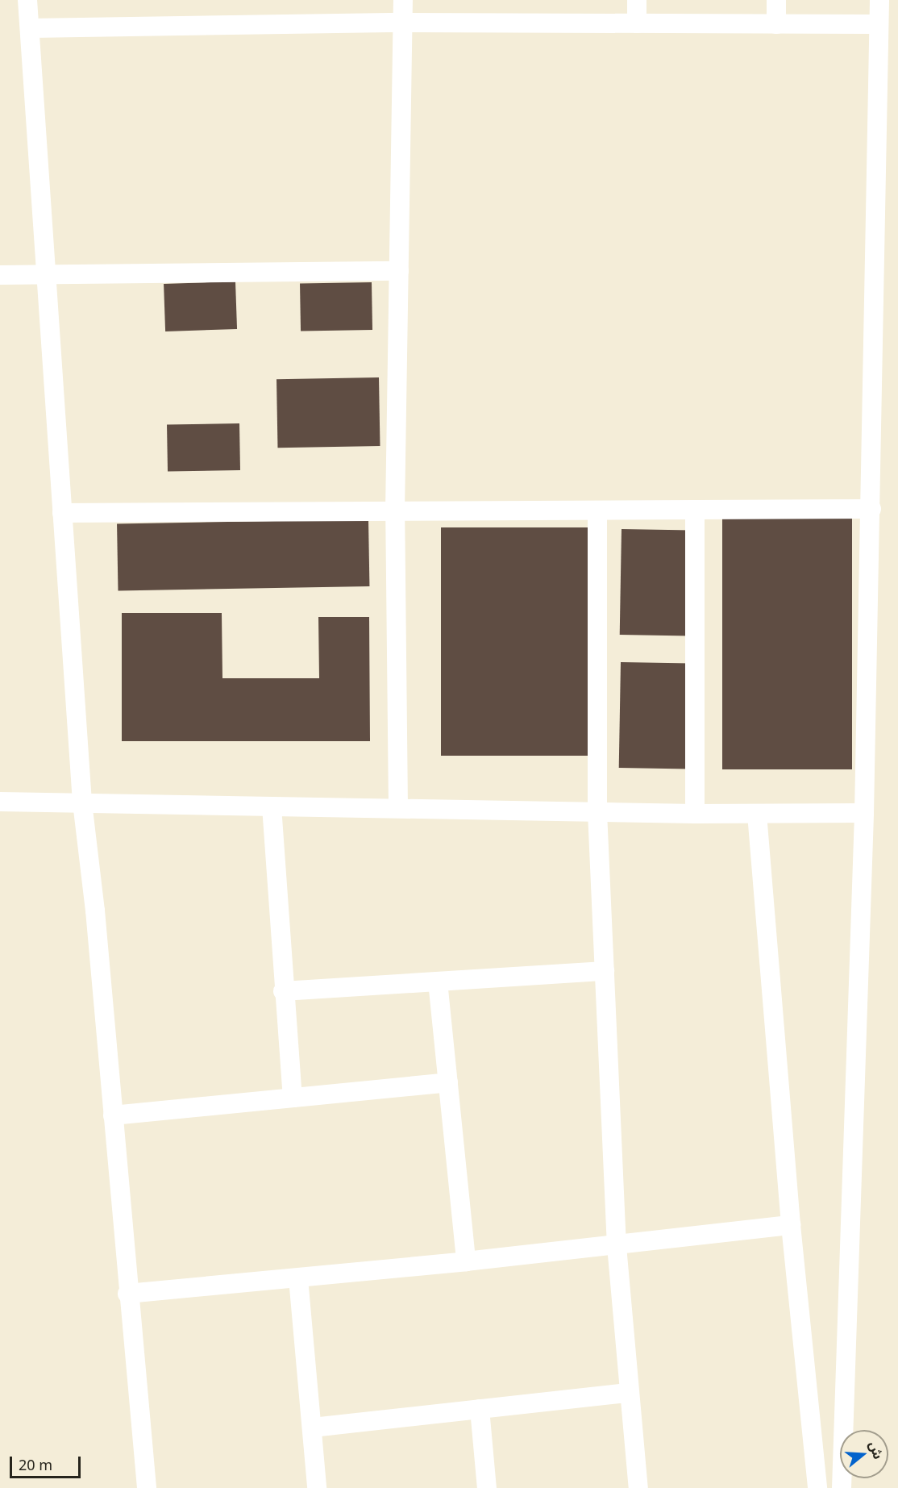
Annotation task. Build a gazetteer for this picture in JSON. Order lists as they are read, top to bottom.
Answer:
{
  "scale_bar": "20 m",
  "north": "right"
}
